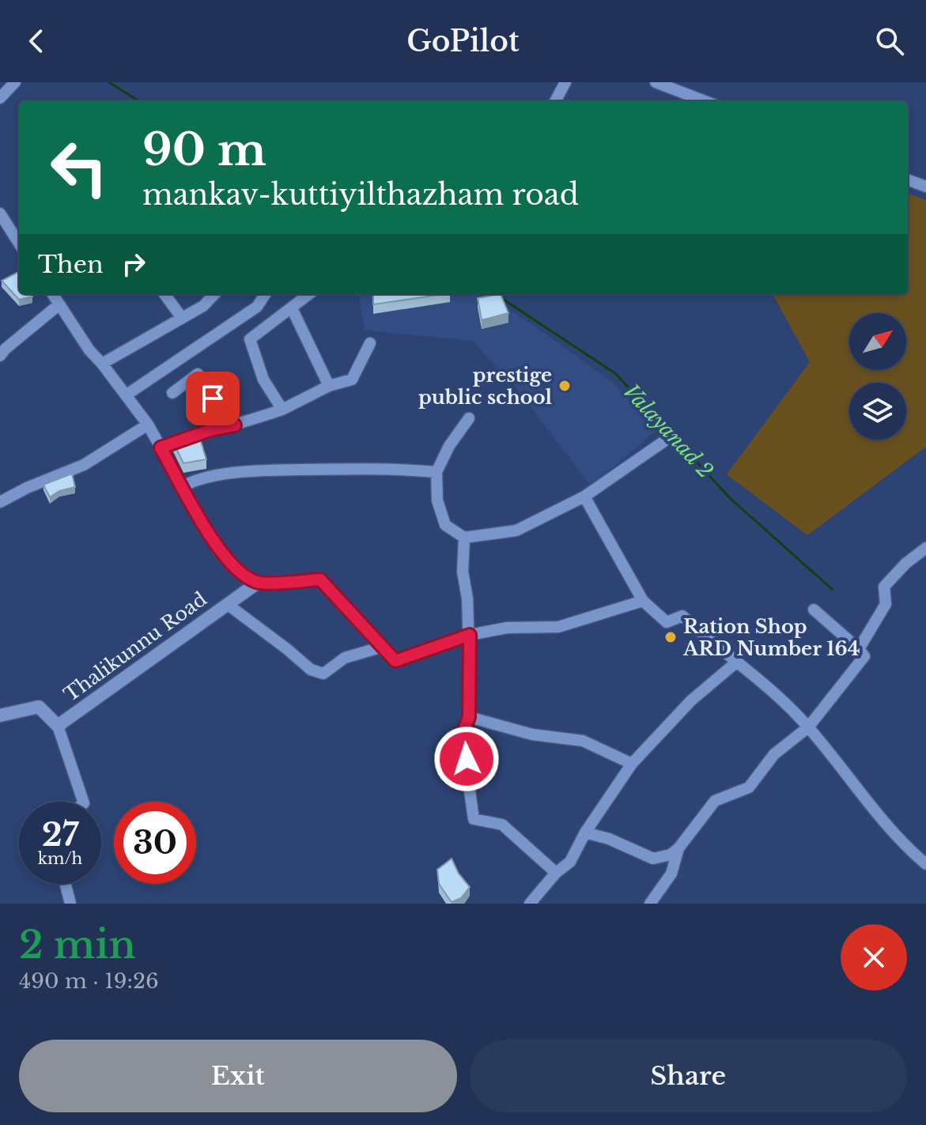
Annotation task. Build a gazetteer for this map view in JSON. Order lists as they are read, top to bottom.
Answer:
{
  "streets": {
    "street": ["Thalikunnu Road"]
  },
  "water": ["Valayanad 2"],
  "places": ["prestige public school", "Ration Shop ARD Number 164"],
  "north": "top right",
  "page": {
    "header": "GoPilot",
    "turn": ["90 m", "mankav-kuttiyilthazham road"],
    "then": "Then",
    "speed": "27 km/h",
    "limit": "30",
    "heading": ["2 min", "490 m · 19:26"],
    "buttons": ["Exit", "Share"]
  }
}
